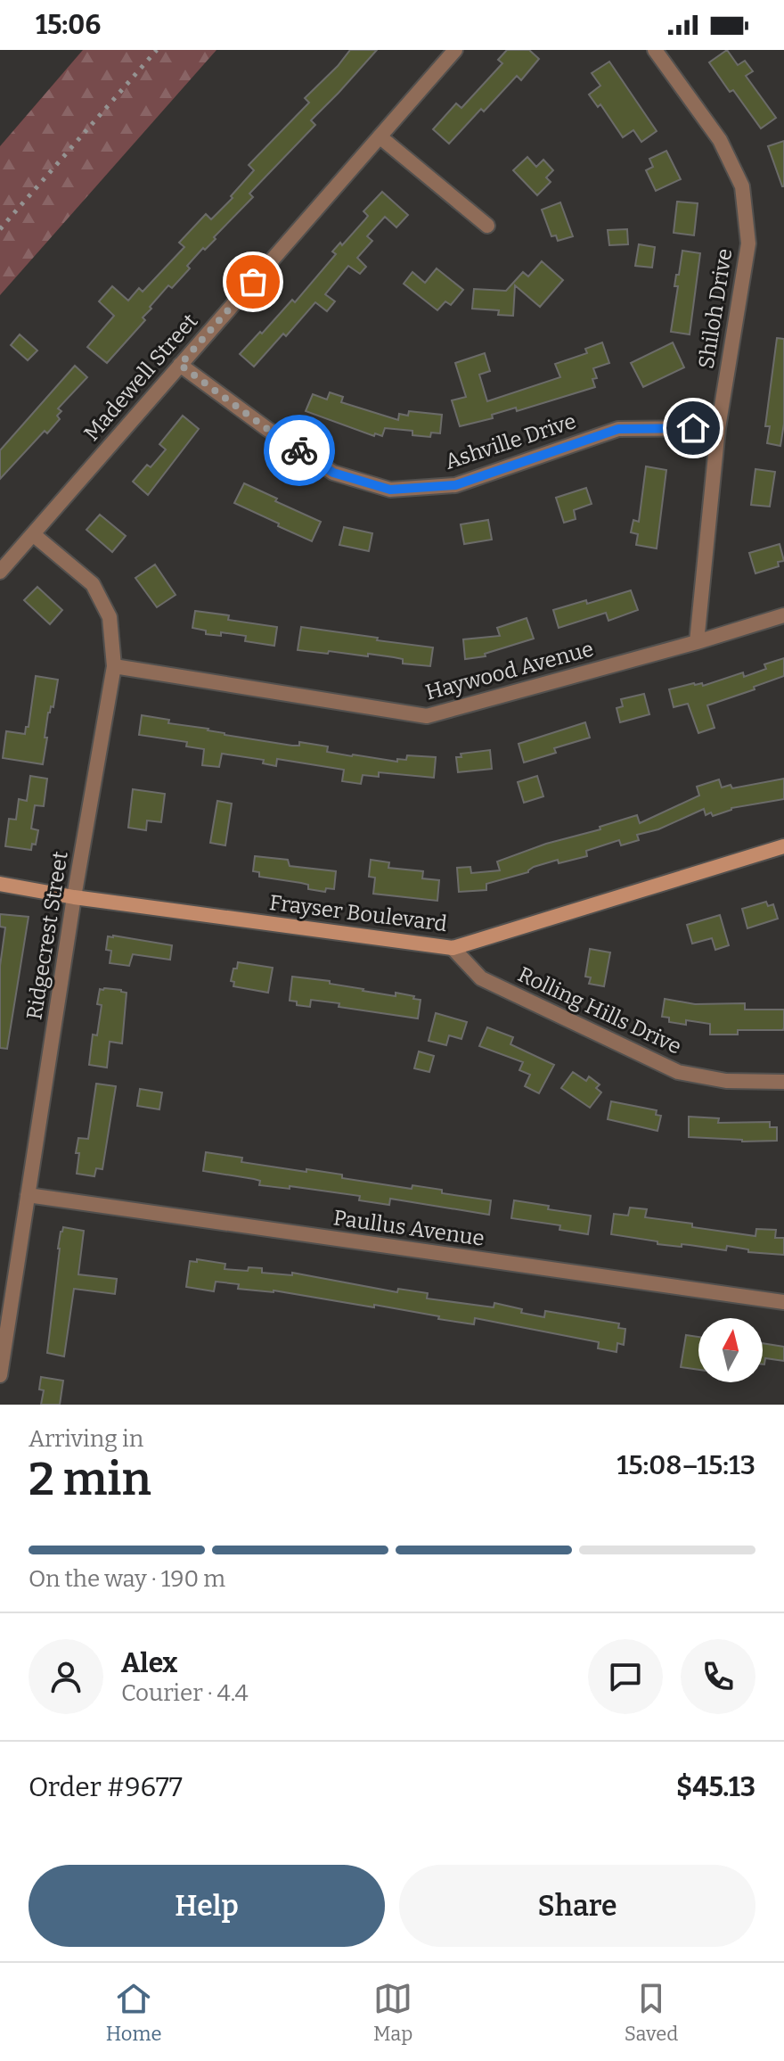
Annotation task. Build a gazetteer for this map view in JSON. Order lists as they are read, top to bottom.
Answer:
{
  "streets": {
    "main road": ["Frayser Boulevard"],
    "street": [
      "Shiloh Drive",
      "Madewell Street",
      "Ashville Drive",
      "Haywood Avenue",
      "Ridgecrest Street",
      "Rolling Hills Drive",
      "Paullus Avenue"
    ]
  },
  "crossings": [
    ["Shiloh Drive", "Ashville Drive"],
    ["Shiloh Drive", "Haywood Avenue"],
    ["Madewell Street", "Ashville Drive"],
    ["Madewell Street", "Ridgecrest Street"],
    ["Haywood Avenue", "Ridgecrest Street"],
    ["Frayser Boulevard", "Ridgecrest Street"],
    ["Frayser Boulevard", "Rolling Hills Drive"],
    ["Ridgecrest Street", "Paullus Avenue"]
  ],
  "north": "top",
  "page": {
    "status": "15:06",
    "heading": ["2 min", "Arriving in", "15:08–15:13"],
    "panel": [
      "Alex",
      "Courier · 4.4",
      "Order #9677",
      "$45.13"
    ],
    "bar": "On the way · 190 m",
    "buttons": ["Help", "Share"],
    "tabs": ["Home", "Map", "Saved"]
  }
}
